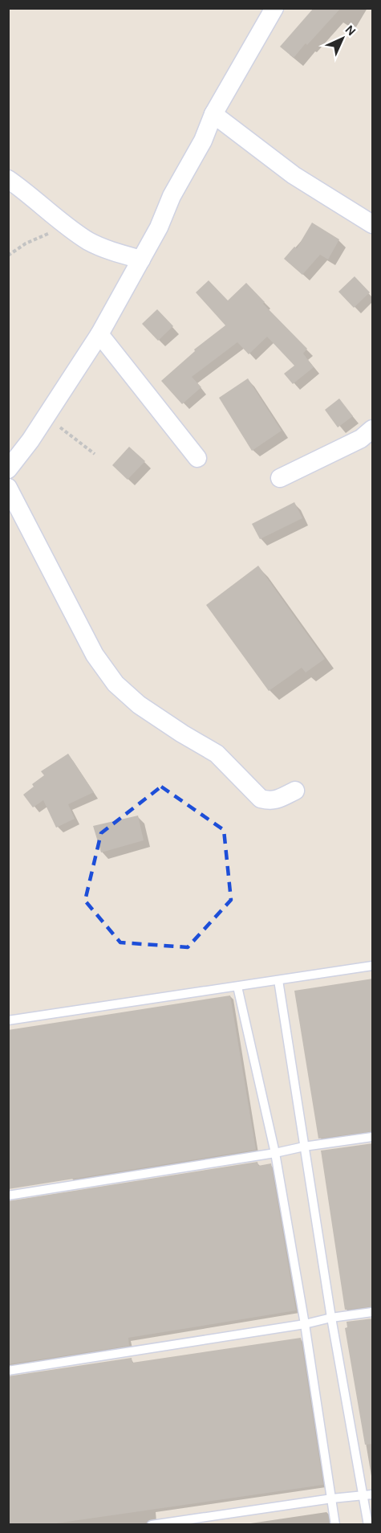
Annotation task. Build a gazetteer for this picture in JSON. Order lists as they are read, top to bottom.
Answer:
{
  "north": "top right"
}
